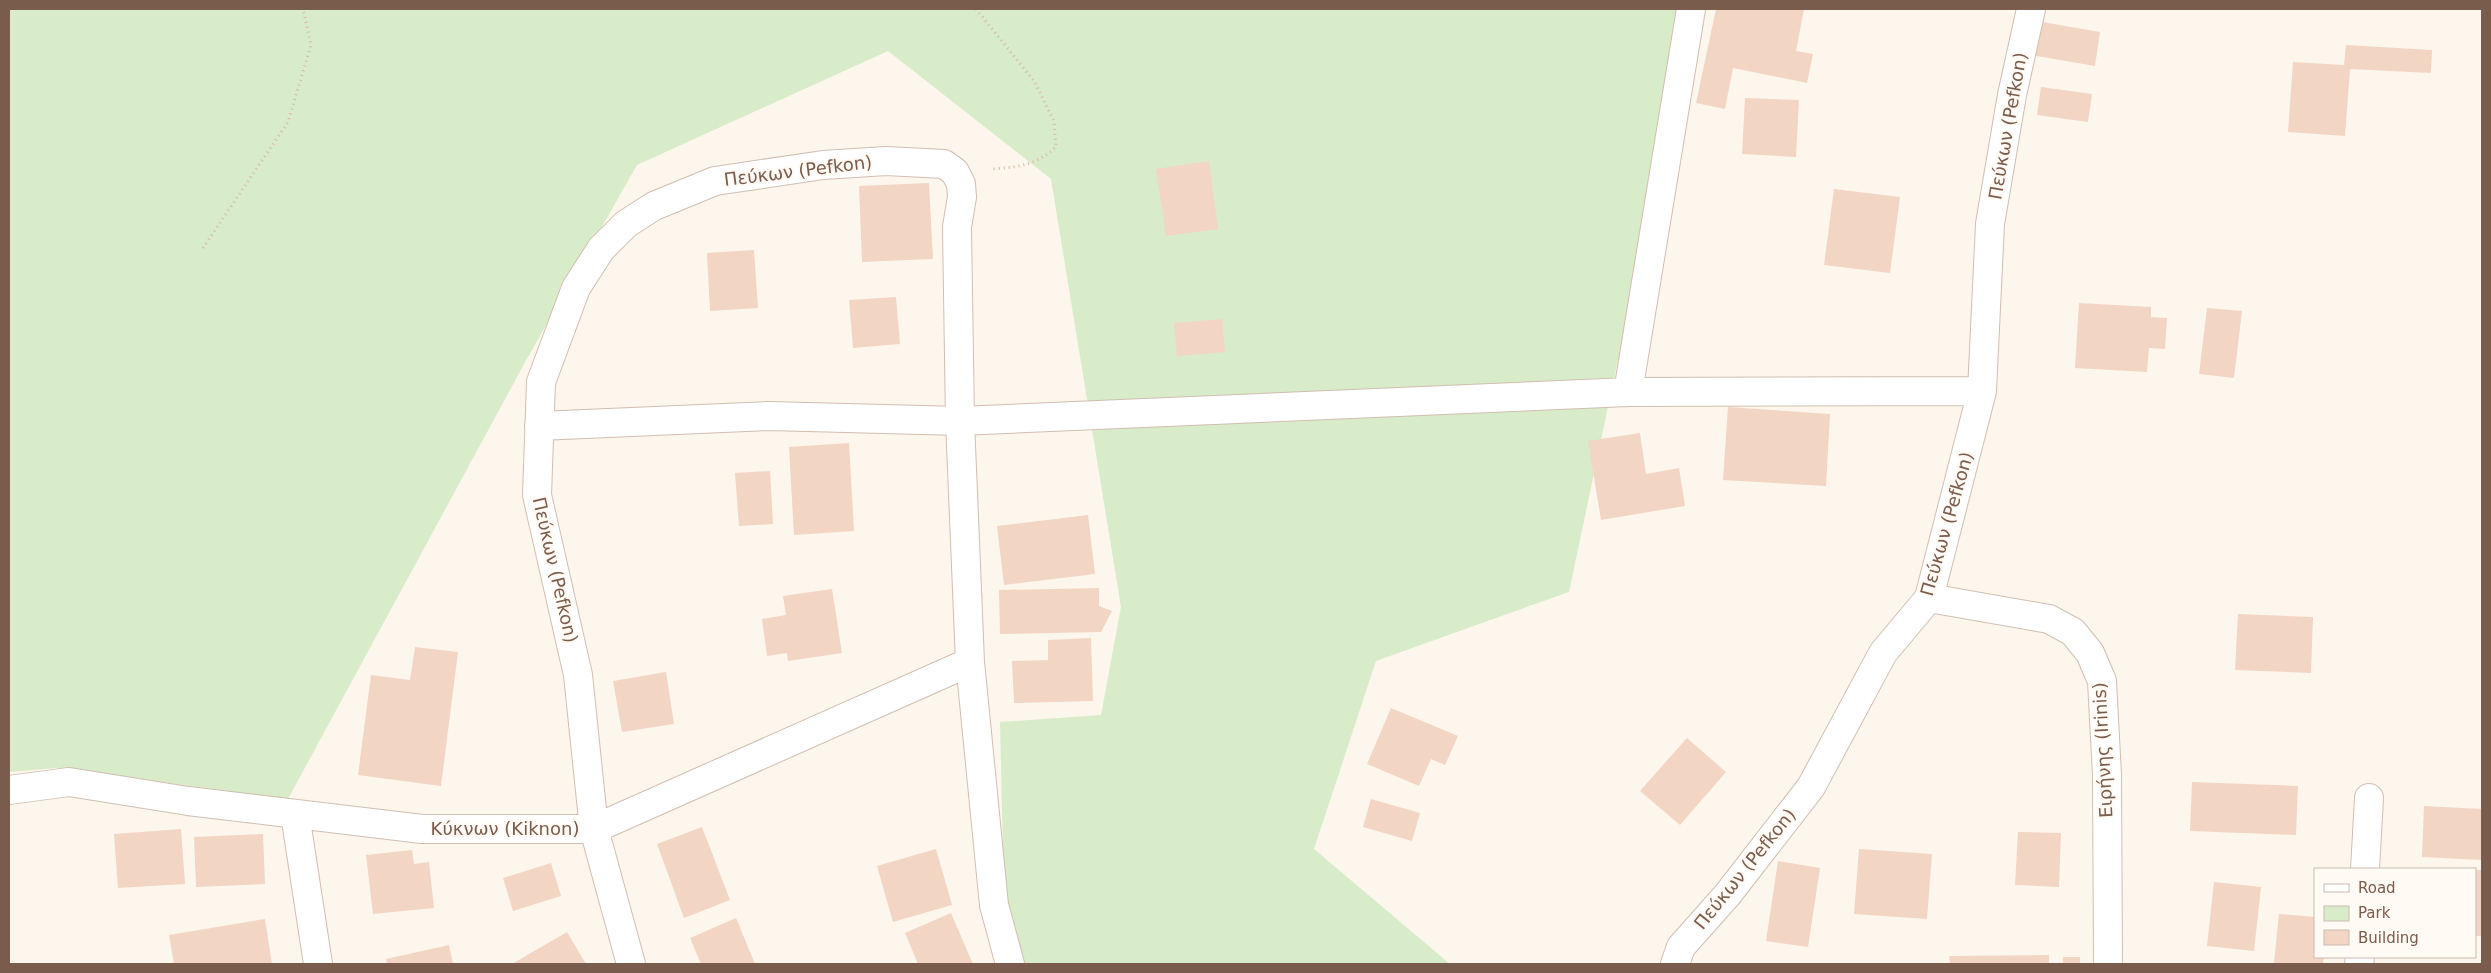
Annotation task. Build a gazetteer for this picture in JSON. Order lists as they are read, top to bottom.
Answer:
{
  "streets": {
    "street": ["Πεύκων (Pefkon)", "Ειρήνης (Irinis)", "Κύκνων (Kiknon)"]
  },
  "crossings": [
    ["Πεύκων (Pefkon)", "Ειρήνης (Irinis)"],
    ["Πεύκων (Pefkon)", "Κύκνων (Kiknon)"]
  ],
  "legend": ["Road", "Park", "Building"]
}
